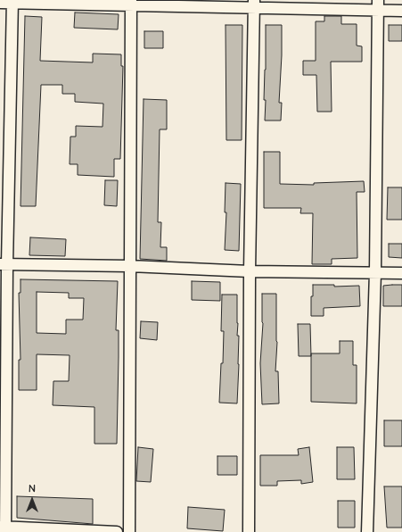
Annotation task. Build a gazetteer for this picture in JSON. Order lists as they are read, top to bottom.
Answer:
{
  "north": "top"
}
